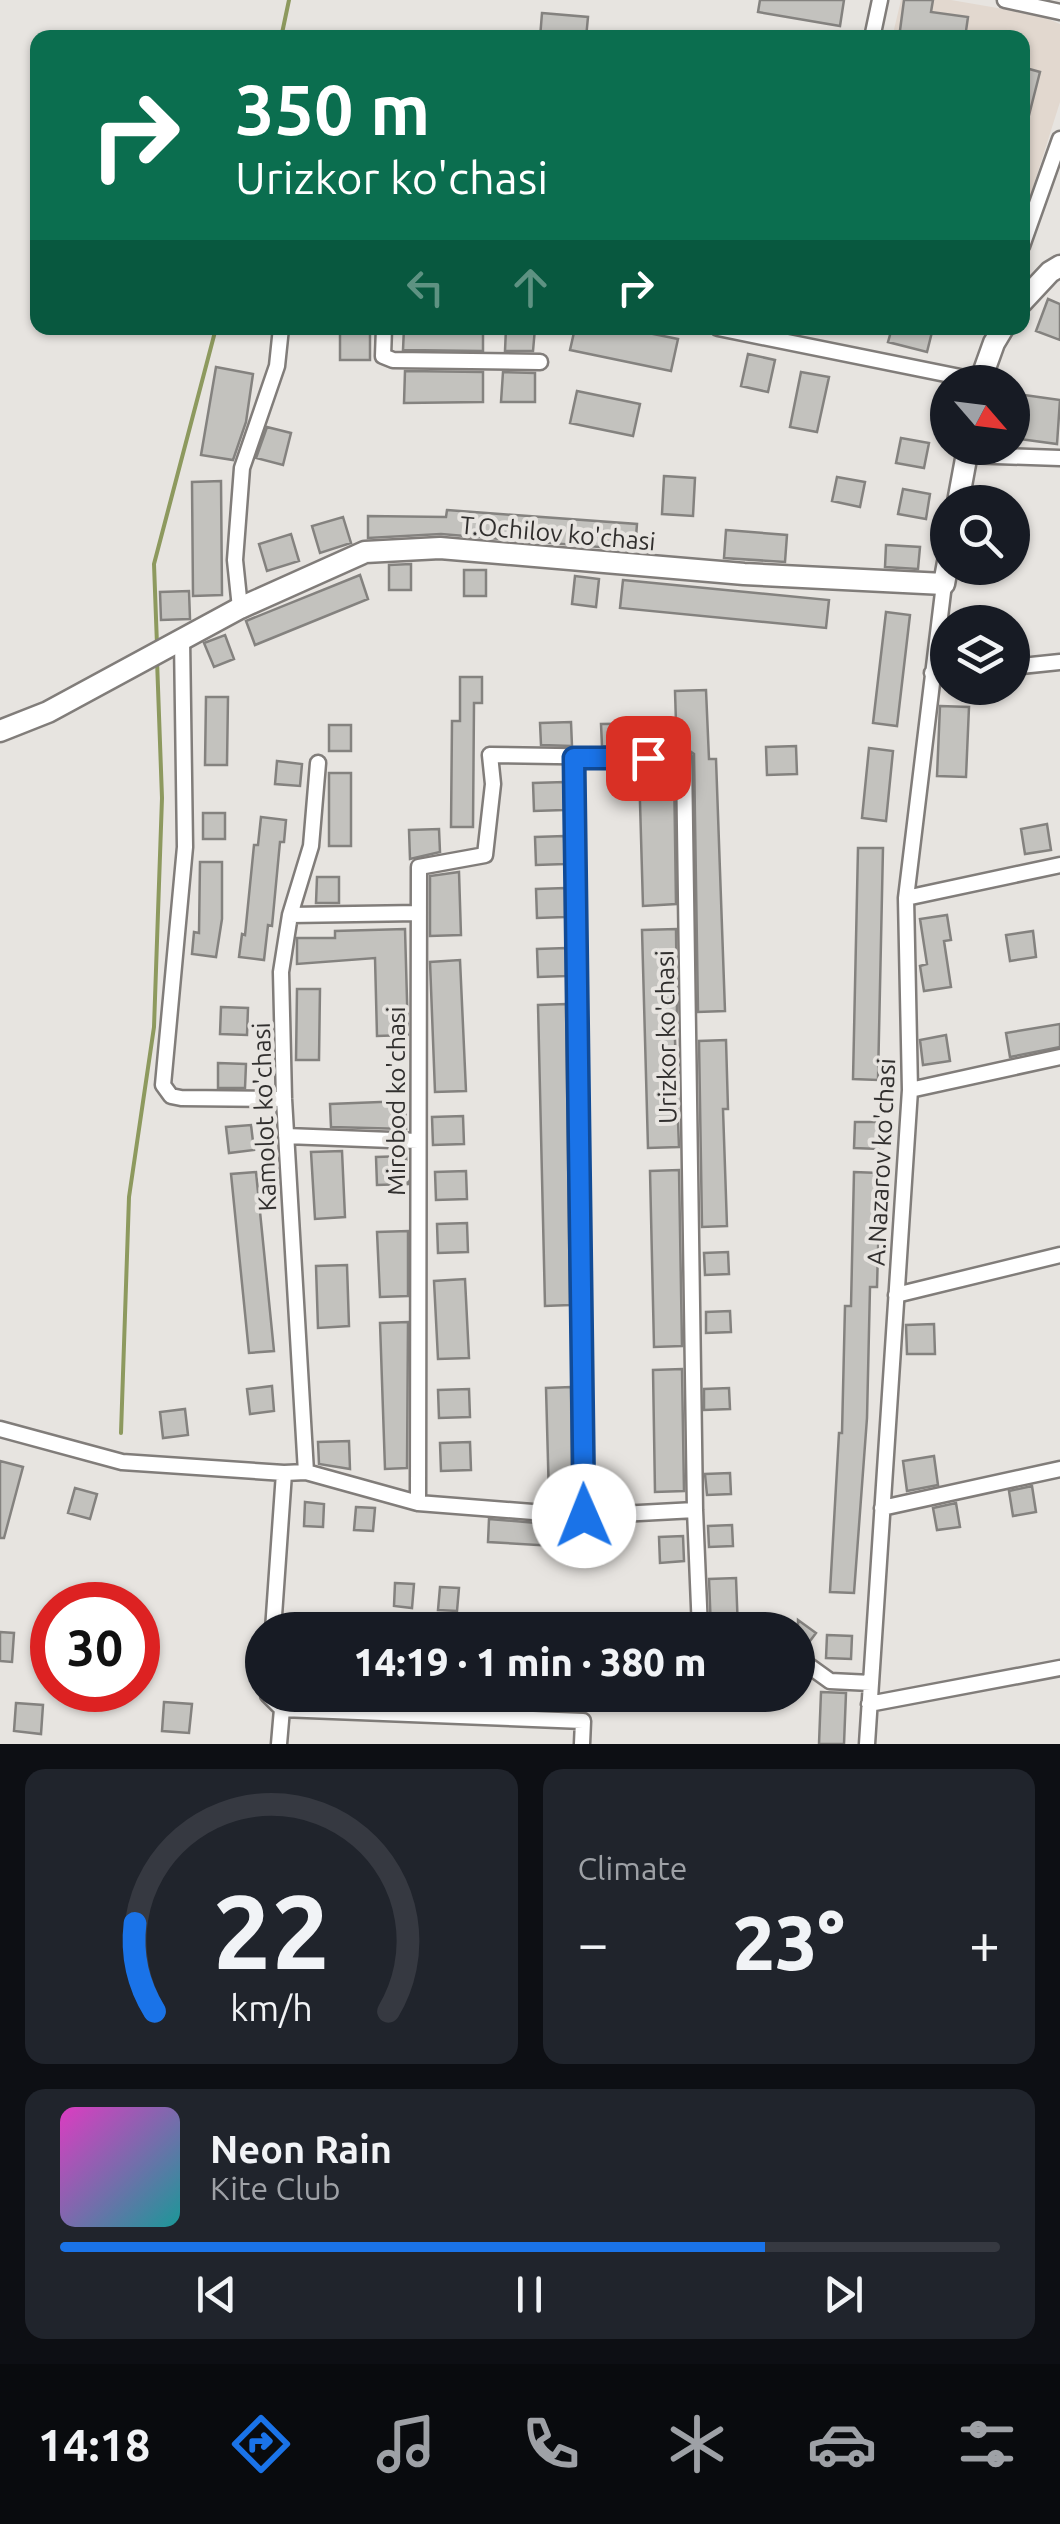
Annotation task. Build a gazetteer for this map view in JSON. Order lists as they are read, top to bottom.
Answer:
{
  "streets": {
    "main road": ["T.Ochilov ko'chasi"],
    "street": [
      "Urizkor ko'chasi",
      "Mirobod ko'chasi",
      "Kamolot ko'chasi",
      "A.Nazarov ko'chasi"
    ]
  },
  "crossings": [
    ["Urizkor ko'chasi", "Mirobod ko'chasi"]
  ],
  "north": "bottom right",
  "page": {
    "turn": ["350 m", "Urizkor ko'chasi"],
    "limit": "30",
    "trip": "14:19 · 1 min · 380 m",
    "tile": "Climate",
    "heat": ["−", "23°", "+"],
    "song": ["Neon Rain", "Kite Club"],
    "tabs": "14:18",
    "gauge": ["22", "km/h"]
  }
}
